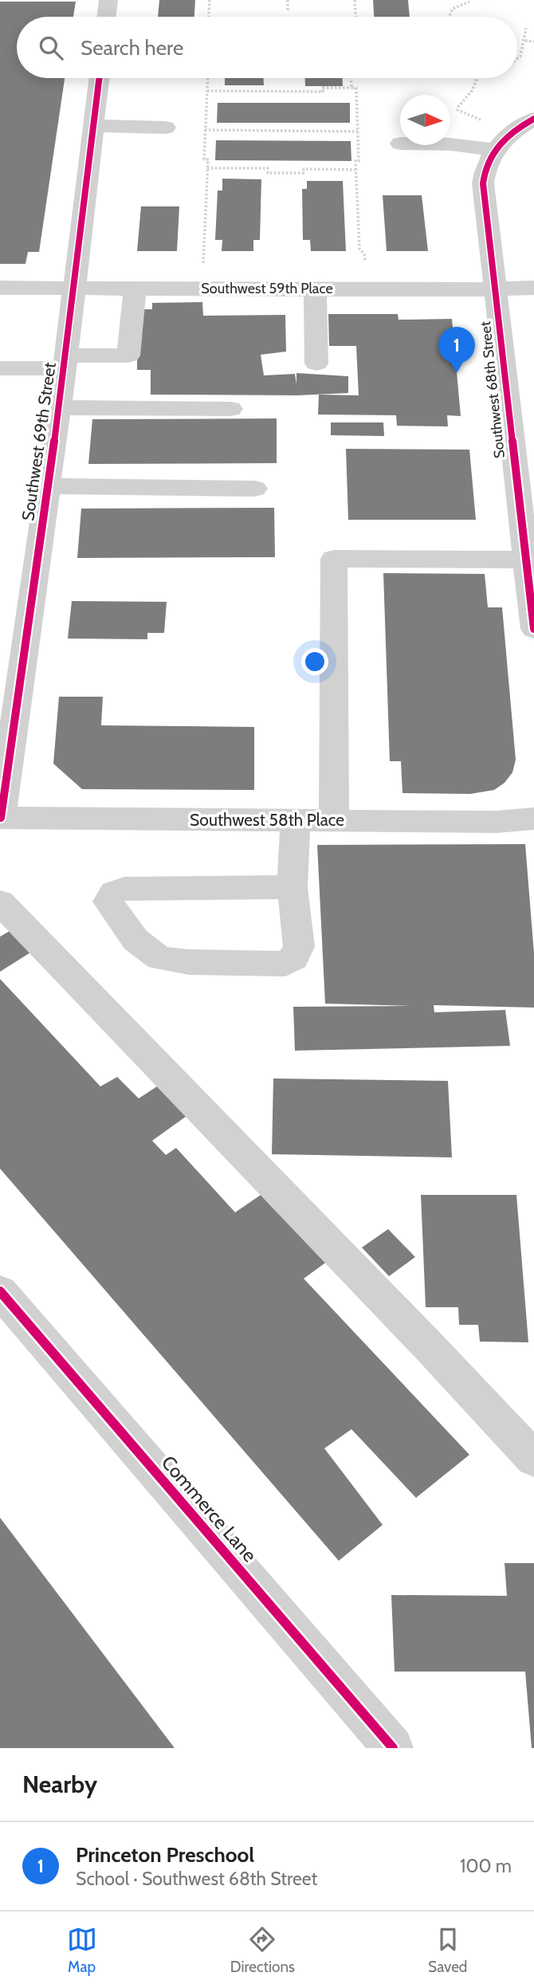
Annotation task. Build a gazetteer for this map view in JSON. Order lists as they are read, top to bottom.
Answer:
{
  "streets": {
    "street": [
      "Southwest 59th Place",
      "Southwest 68th Street",
      "Southwest 69th Street",
      "Southwest 58th Place",
      "Commerce Lane"
    ]
  },
  "crossings": [
    ["Southwest 59th Place", "Southwest 68th Street"],
    ["Southwest 59th Place", "Southwest 69th Street"],
    ["Southwest 69th Street", "Southwest 58th Place"]
  ],
  "north": "right",
  "page": {
    "search": "Search here",
    "pins": "1",
    "heading": "Nearby",
    "list": [
      {
        "mark": "1",
        "name": "Princeton Preschool",
        "note": "School · Southwest 68th Street",
        "value": "100 m"
      }
    ],
    "nav": ["Map", "Directions", "Saved"]
  }
}
